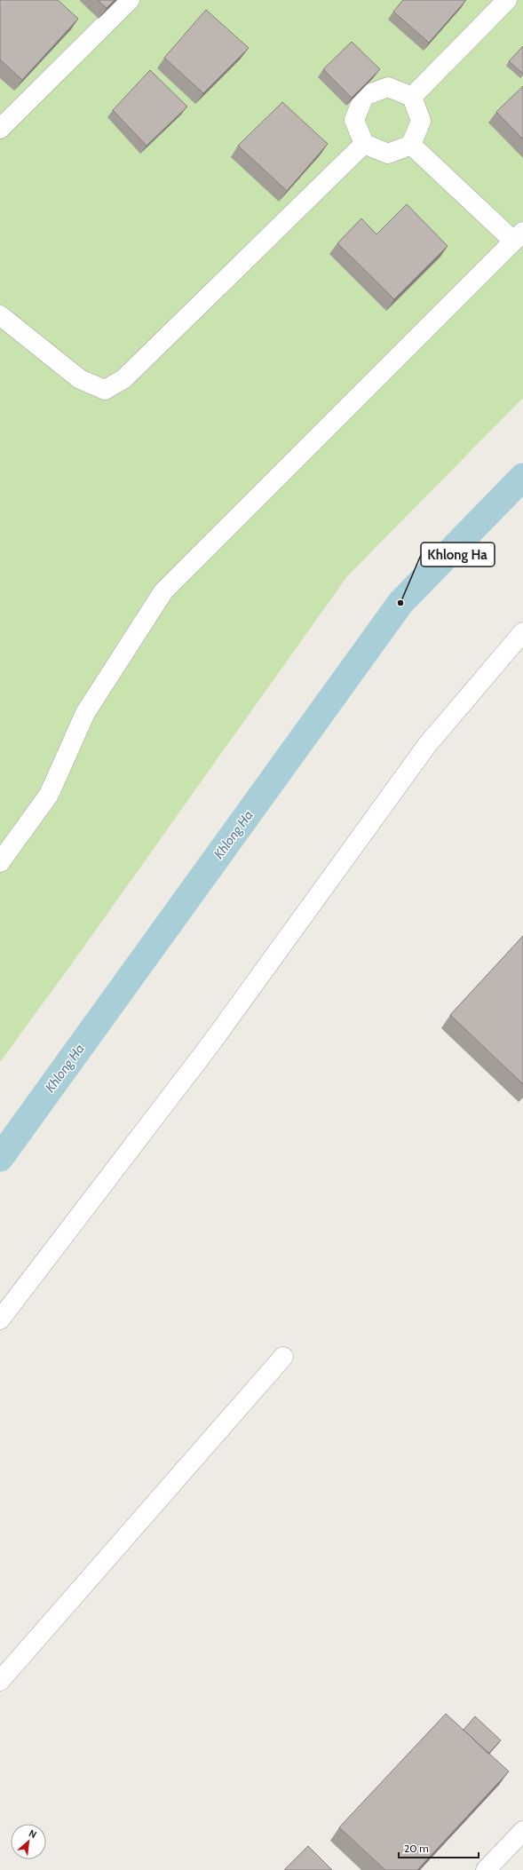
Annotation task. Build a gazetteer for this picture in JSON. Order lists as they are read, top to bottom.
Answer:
{
  "water": ["Khlong Ha"],
  "places": ["Khlong Ha"],
  "scale_bar": "20 m",
  "north": "top right"
}
